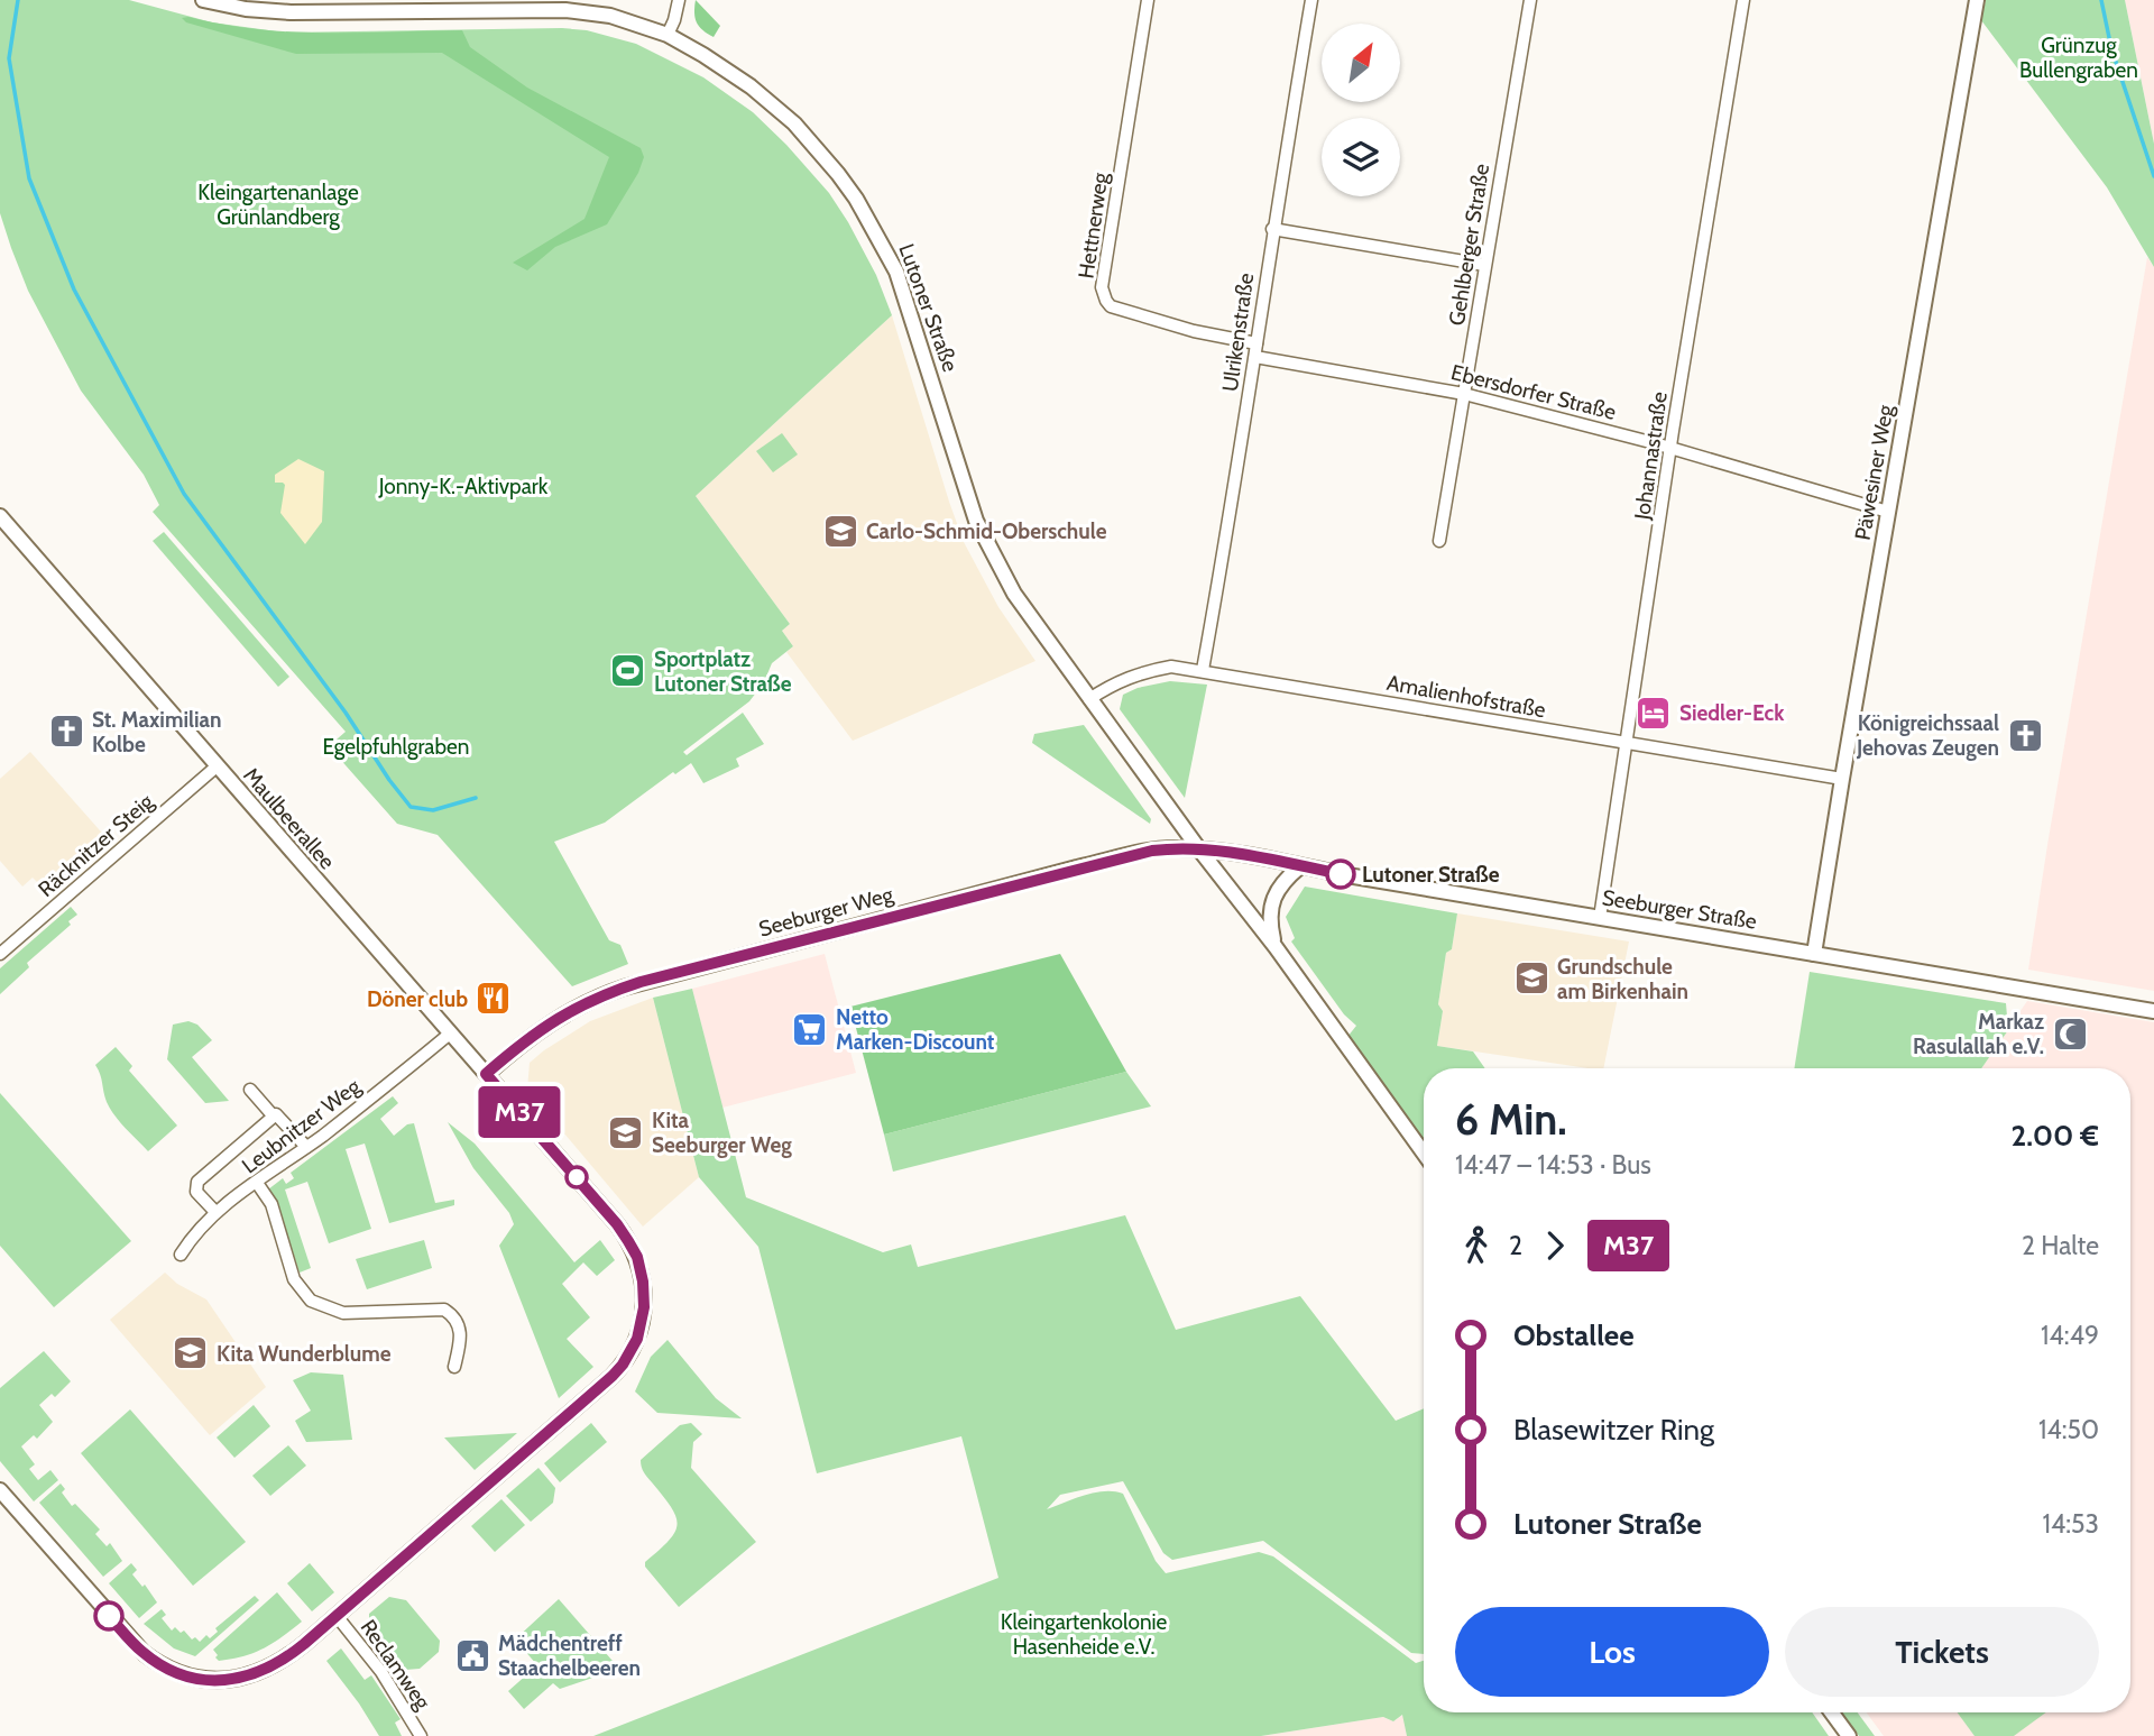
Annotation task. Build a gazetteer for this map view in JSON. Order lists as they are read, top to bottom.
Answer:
{
  "streets": {
    "street": [
      "Hettnerweg",
      "Gehlberger Straße",
      "Lutoner Straße",
      "Ulrikenstraße",
      "Ebersdorfer Straße",
      "Johannastraße",
      "Päwesiner Weg",
      "Amalienhofstraße",
      "Maulbeerallee",
      "Räcknitzer Steig",
      "Seeburger Straße",
      "Seeburger Weg",
      "Leubnitzer Weg",
      "Reclamweg"
    ]
  },
  "crossings": [
    ["Hettnerweg", "Ulrikenstraße"],
    ["Gehlberger Straße", "Ebersdorfer Straße"],
    ["Lutoner Straße", "Amalienhofstraße"],
    ["Lutoner Straße", "Seeburger Straße"],
    ["Lutoner Straße", "Seeburger Weg"],
    ["Ulrikenstraße", "Ebersdorfer Straße"],
    ["Ulrikenstraße", "Amalienhofstraße"],
    ["Ebersdorfer Straße", "Johannastraße"],
    ["Ebersdorfer Straße", "Päwesiner Weg"],
    ["Johannastraße", "Amalienhofstraße"],
    ["Johannastraße", "Seeburger Straße"],
    ["Päwesiner Weg", "Amalienhofstraße"],
    ["Päwesiner Weg", "Seeburger Straße"],
    ["Maulbeerallee", "Räcknitzer Steig"],
    ["Maulbeerallee", "Seeburger Weg"],
    ["Maulbeerallee", "Leubnitzer Weg"],
    ["Maulbeerallee", "Reclamweg"],
    ["Seeburger Straße", "Seeburger Weg"]
  ],
  "parks": [
    "Grünzug Bullengraben",
    "Kleingartenanlage Grünlandberg",
    "Jonny-K.-Aktivpark",
    "Egelpfuhlgraben",
    "Kleingartenkolonie Hasenheide e.V."
  ],
  "places": {
    "school or university": [
      "Carlo-Schmid-Oberschule",
      "Grundschule am Birkenhain",
      "Kita Seeburger Weg",
      "Kita Wunderblume"
    ],
    "sports": ["Sportplatz Lutoner Straße"],
    "hotel": ["Siedler-Eck"],
    "church": ["St. Maximilian Kolbe", "Königreichssaal Jehovas Zeugen"],
    "other": ["Lutoner Straße"],
    "restaurant": ["Döner club"],
    "supermarket": ["Netto Marken-Discount"],
    "mosque": ["Markaz Rasulallah e.V."],
    "public building": ["Mädchentreff Staachelbeeren"]
  },
  "lines": ["bus line M37"],
  "north": "top right",
  "page": {
    "on_map": "M37",
    "heading": ["6 Min.", "14:47 – 14:53 · Bus", "2.00 €"],
    "legs": ["2", "M37", "2 Halte"],
    "list": [
      {
        "name": "Obstallee",
        "value": "14:49"
      },
      {
        "name": "Blasewitzer Ring",
        "value": "14:50"
      },
      {
        "name": "Lutoner Straße",
        "value": "14:53"
      }
    ],
    "buttons": ["Los", "Tickets"]
  }
}
